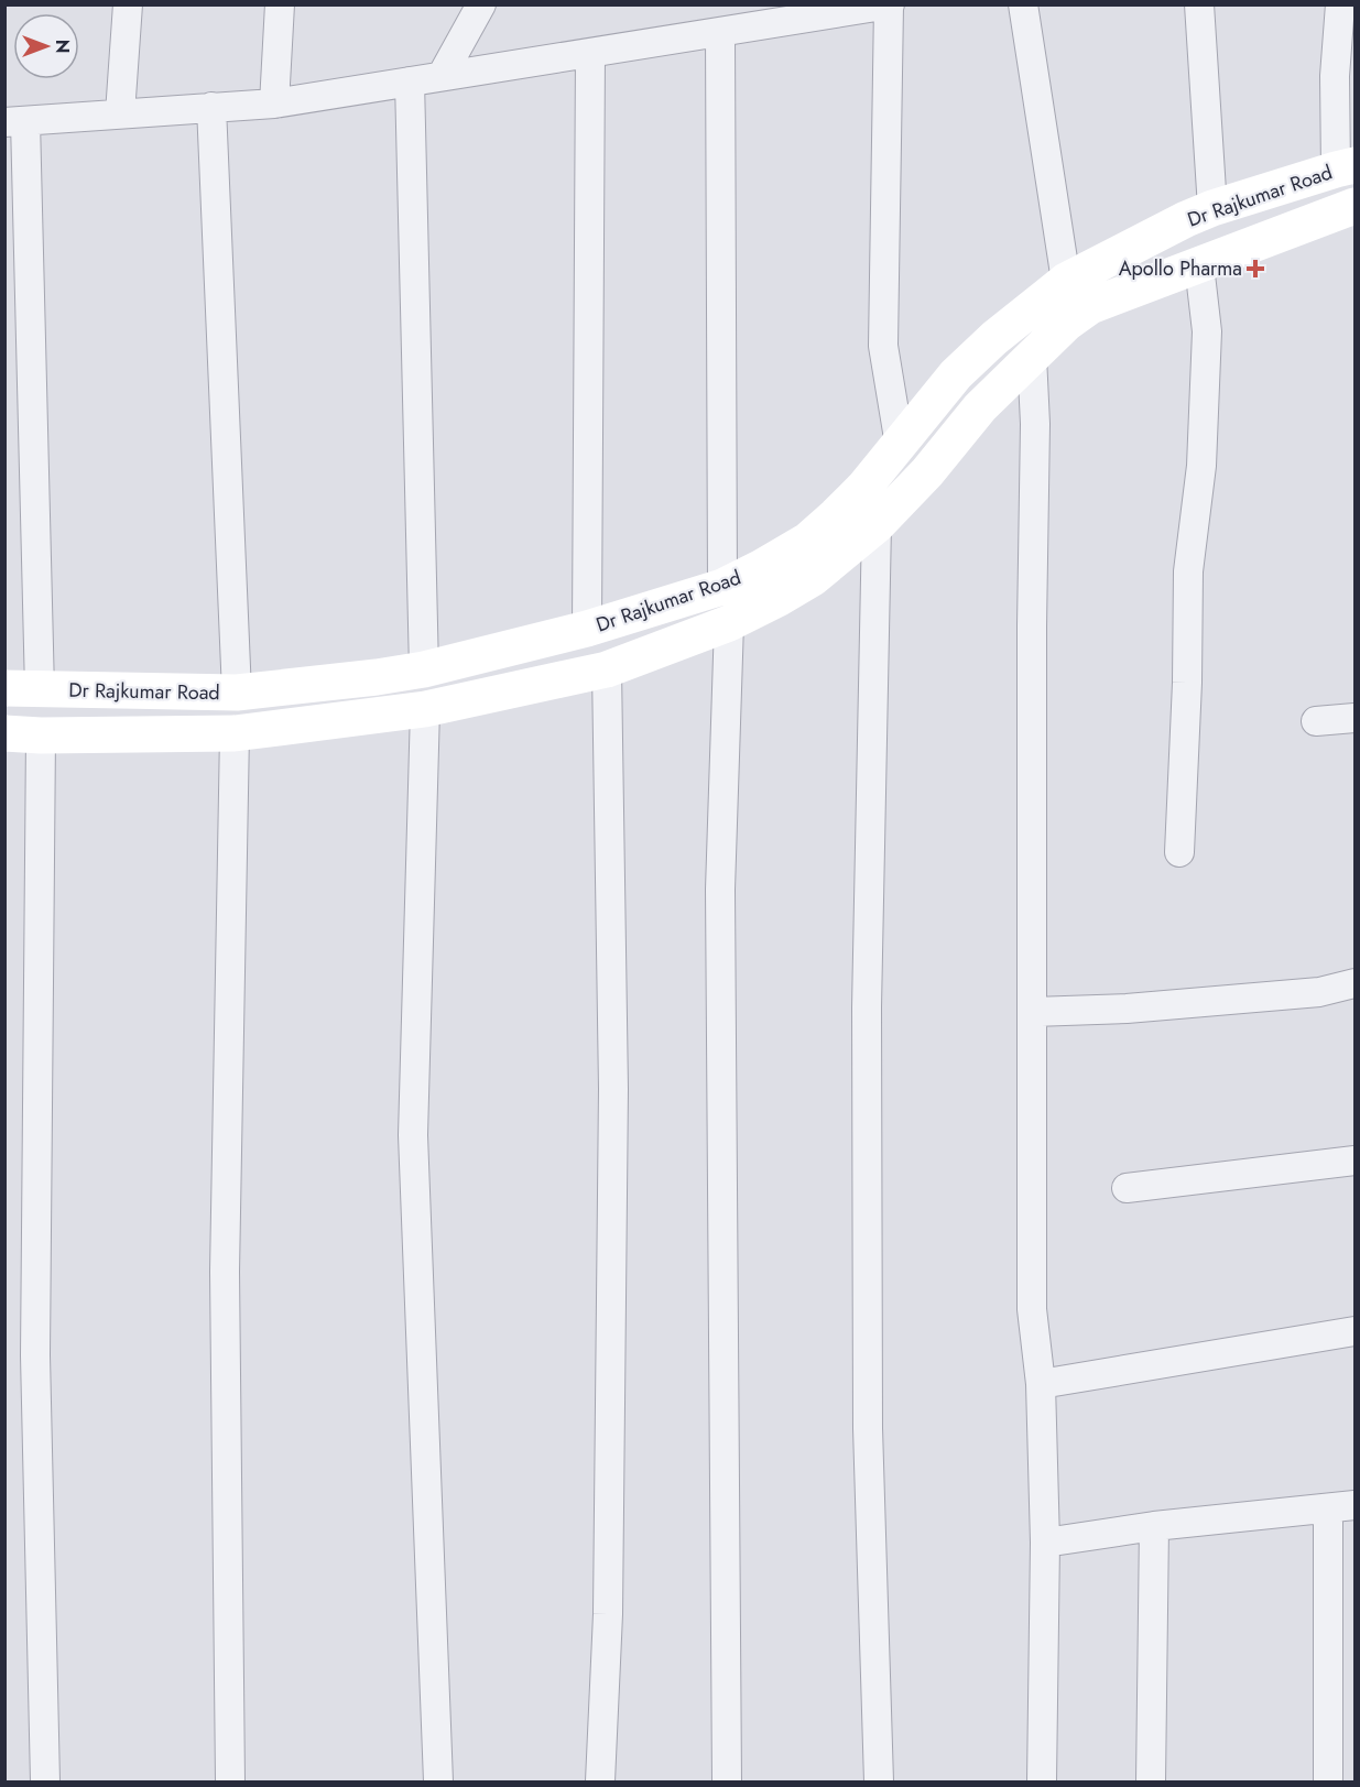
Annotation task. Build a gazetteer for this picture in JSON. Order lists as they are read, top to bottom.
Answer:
{
  "streets": {
    "main road": ["Dr Rajkumar Road"]
  },
  "places": {
    "health": ["Apollo Pharma"]
  },
  "north": "right"
}
